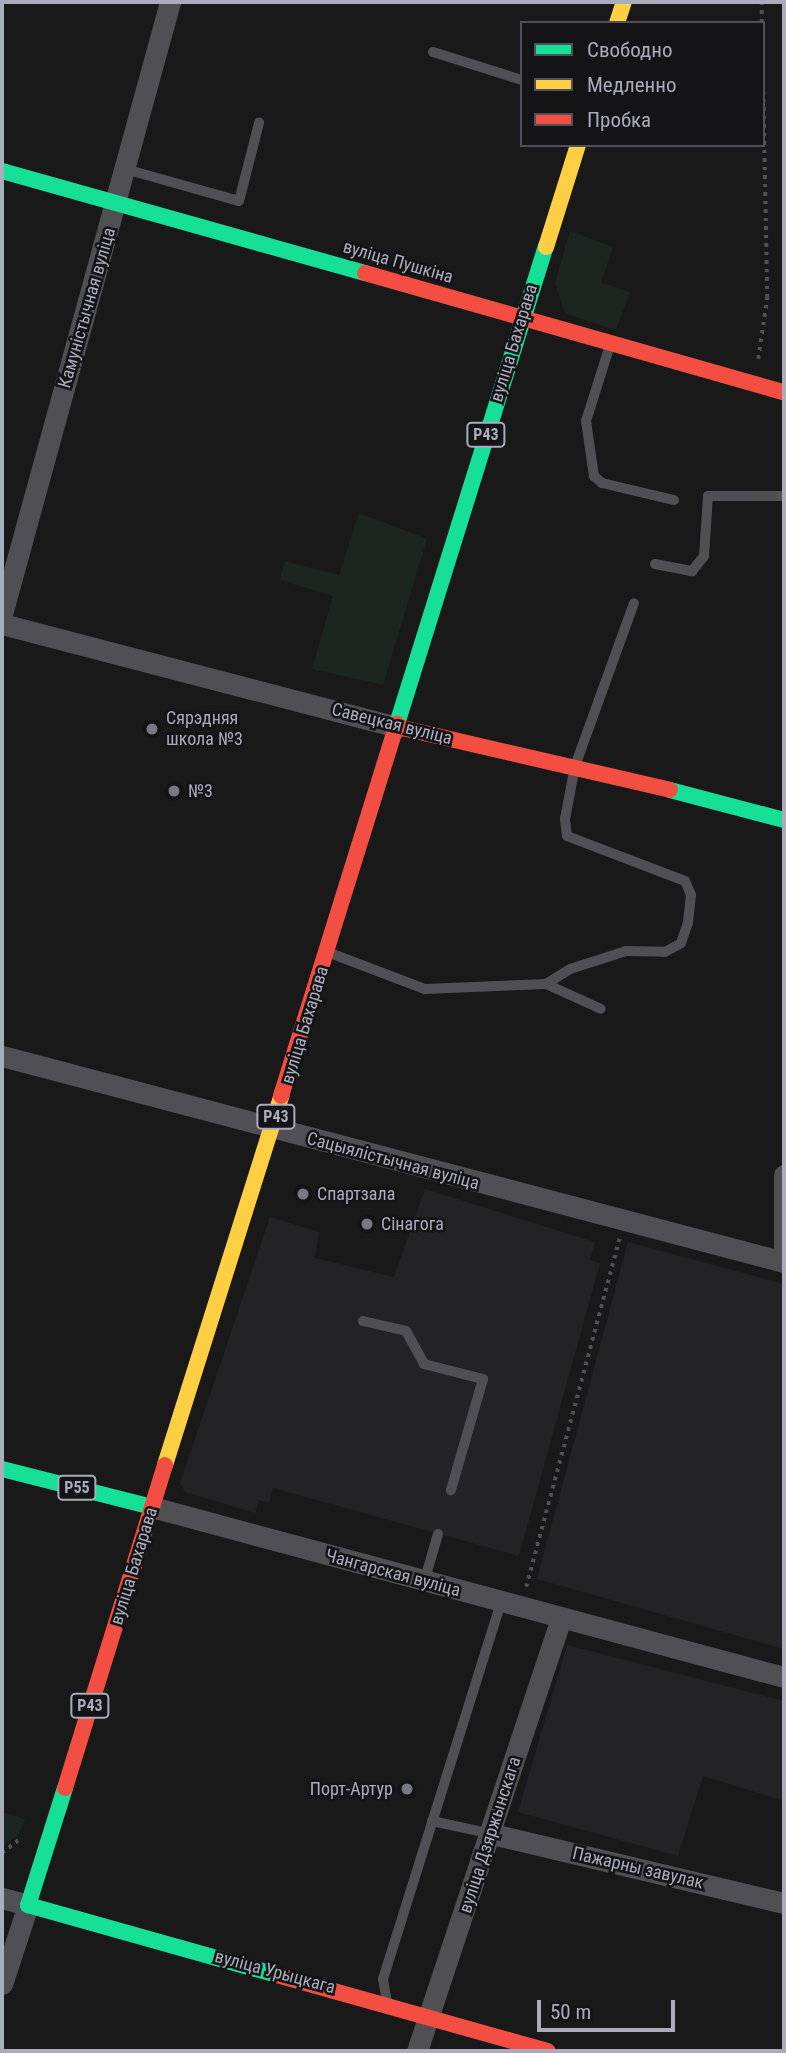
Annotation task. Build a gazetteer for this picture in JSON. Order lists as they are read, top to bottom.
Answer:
{
  "streets": {
    "main road": [
      "вуліца Пушкіна",
      "вуліца Бахарава",
      "Р43",
      "Савецкая вуліца",
      "Р55",
      "Чангарская вуліца",
      "вуліца Урыцкага"
    ],
    "street": [
      "Камуністычная вуліца",
      "Сацыялістычная вуліца",
      "вуліца Дзяржынскага",
      "Пажарны завулак"
    ]
  },
  "crossings": [
    ["вуліца Пушкіна", "Камуністычная вуліца"],
    ["вуліца Пушкіна", "вуліца Бахарава"],
    ["вуліца Бахарава", "Савецкая вуліца"],
    ["вуліца Бахарава", "Сацыялістычная вуліца"],
    ["вуліца Бахарава", "Чангарская вуліца"],
    ["вуліца Бахарава", "вуліца Урыцкага"],
    ["Чангарская вуліца", "вуліца Дзяржынскага"],
    ["вуліца Дзяржынскага", "Пажарны завулак"],
    ["вуліца Дзяржынскага", "вуліца Урыцкага"]
  ],
  "places": [
    "Сярэдняя школа №3",
    "№3",
    "Спартзала",
    "Сінагога",
    "Порт-Артур"
  ],
  "legend": ["Свободно", "Медленно", "Пробка"],
  "scale_bar": "50 m"
}
